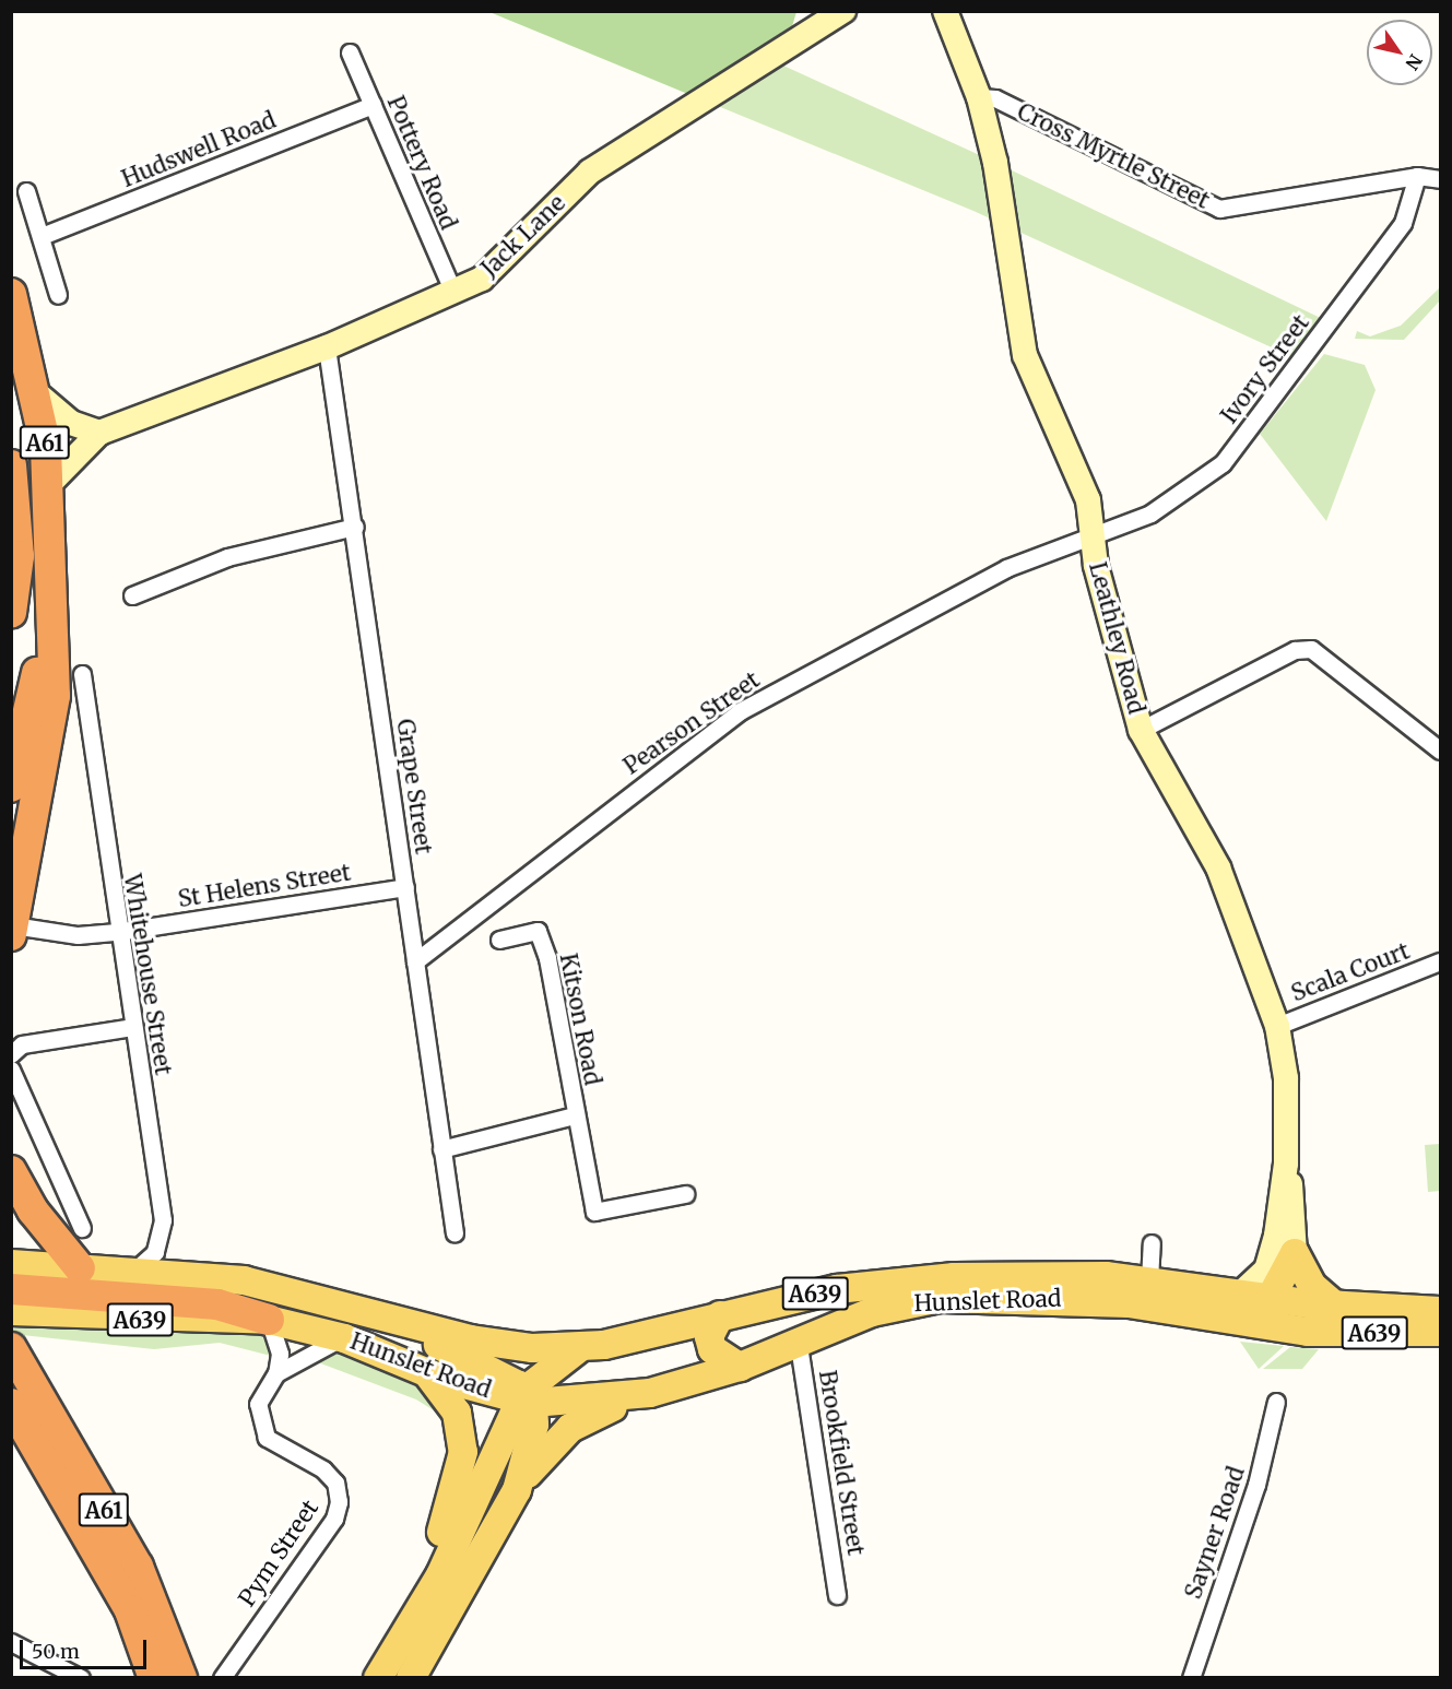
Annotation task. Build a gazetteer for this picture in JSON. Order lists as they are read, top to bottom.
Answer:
{
  "streets": {
    "highway": ["A61"],
    "main road": ["A639", "Hunslet Road"],
    "street": [
      "Hudswell Road",
      "Cross Myrtle Street",
      "Pottery Road",
      "Jack Lane",
      "Ivory Street",
      "Leathley Road",
      "Pearson Street",
      "Grape Street",
      "St Helens Street",
      "Scala Court",
      "Whitehouse Street",
      "Kitson Road",
      "Brookfield Street",
      "Sayner Road",
      "Pym Street"
    ]
  },
  "crossings": [
    ["Hudswell Road", "Pottery Road"],
    ["Cross Myrtle Street", "Ivory Street"],
    ["Cross Myrtle Street", "Leathley Road"],
    ["Pottery Road", "Jack Lane"],
    ["Jack Lane", "A61"],
    ["Jack Lane", "Grape Street"],
    ["Ivory Street", "Leathley Road"],
    ["Ivory Street", "Pearson Street"],
    ["Leathley Road", "Pearson Street"],
    ["Leathley Road", "Scala Court"],
    ["Leathley Road", "Hunslet Road"],
    ["Pearson Street", "Grape Street"],
    ["Grape Street", "St Helens Street"],
    ["Grape Street", "Kitson Road"],
    ["St Helens Street", "Whitehouse Street"],
    ["Whitehouse Street", "Hunslet Road"],
    ["Hunslet Road", "Brookfield Street"],
    ["Hunslet Road", "Pym Street"]
  ],
  "scale_bar": "50 m",
  "north": "bottom right"
}
